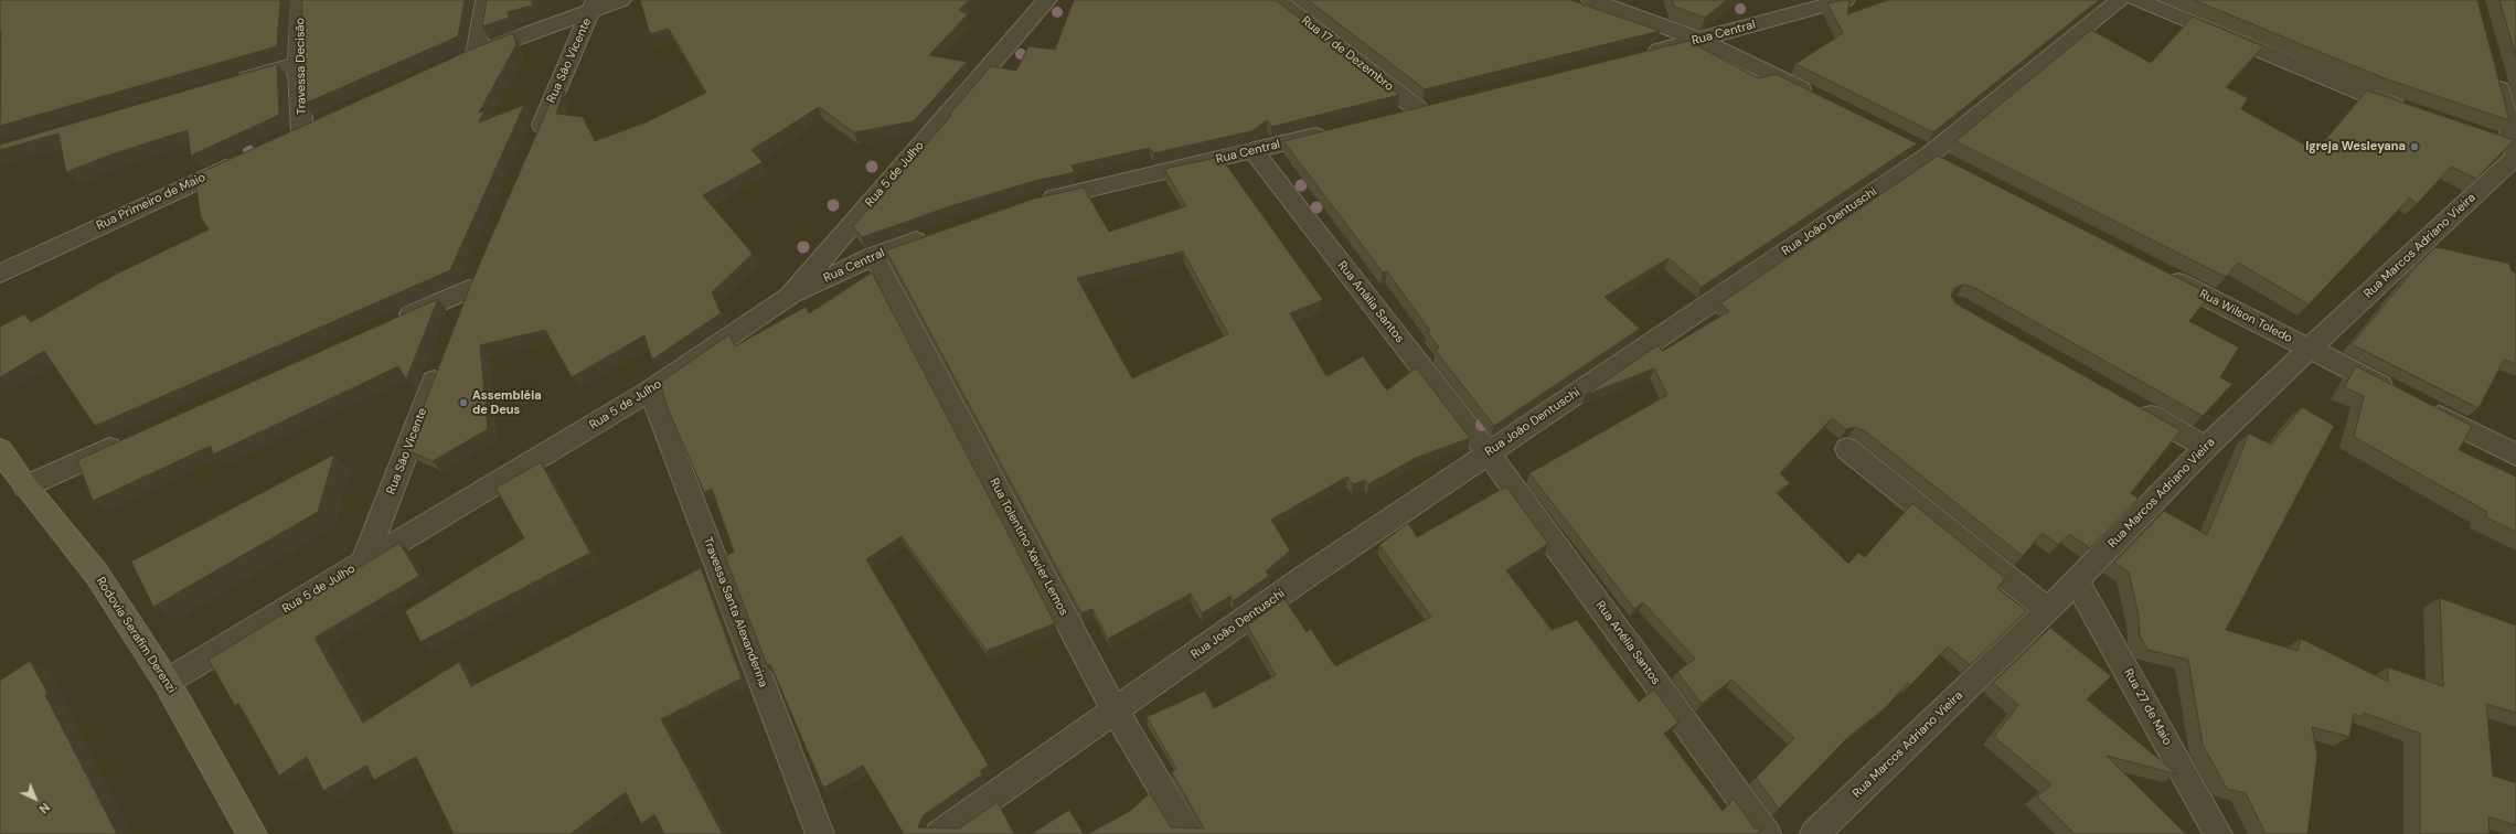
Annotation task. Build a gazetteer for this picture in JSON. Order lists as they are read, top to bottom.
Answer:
{
  "streets": {
    "main road": ["Rodovia Serafim Derenzi"],
    "street": [
      "Rua Central",
      "Rua 17 de Dezembro",
      "Rua São Vicente",
      "Travessa Decisão",
      "Rua 5 de Julho",
      "Rua Primeiro de Maio",
      "Rua João Dentuschi",
      "Rua Marcos Adriano Vieira",
      "Rua Anália Santos",
      "Rua Wilson Toledo",
      "Rua Tolentino Xavier Lemos",
      "Travessa Santa Alexanderina",
      "Rua Anélia Santos",
      "Rua 27 de Maio"
    ]
  },
  "crossings": [
    ["Rua Central", "Rua 5 de Julho"],
    ["Rua Central", "Rua Anália Santos"],
    ["Rua Central", "Rua Tolentino Xavier Lemos"],
    ["Rua São Vicente", "Rua 5 de Julho"],
    ["Rua 5 de Julho", "Travessa Santa Alexanderina"],
    ["Rua 5 de Julho", "Rodovia Serafim Derenzi"],
    ["Rua João Dentuschi", "Rua Anália Santos"],
    ["Rua João Dentuschi", "Rua Tolentino Xavier Lemos"],
    ["Rua João Dentuschi", "Rua Anélia Santos"],
    ["Rua Marcos Adriano Vieira", "Rua Wilson Toledo"],
    ["Rua Marcos Adriano Vieira", "Rua 27 de Maio"],
    ["Rua Anália Santos", "Rua Anélia Santos"]
  ],
  "places": ["Igreja Wesleyana", "Assembléia de Deus"],
  "north": "bottom right"
}
